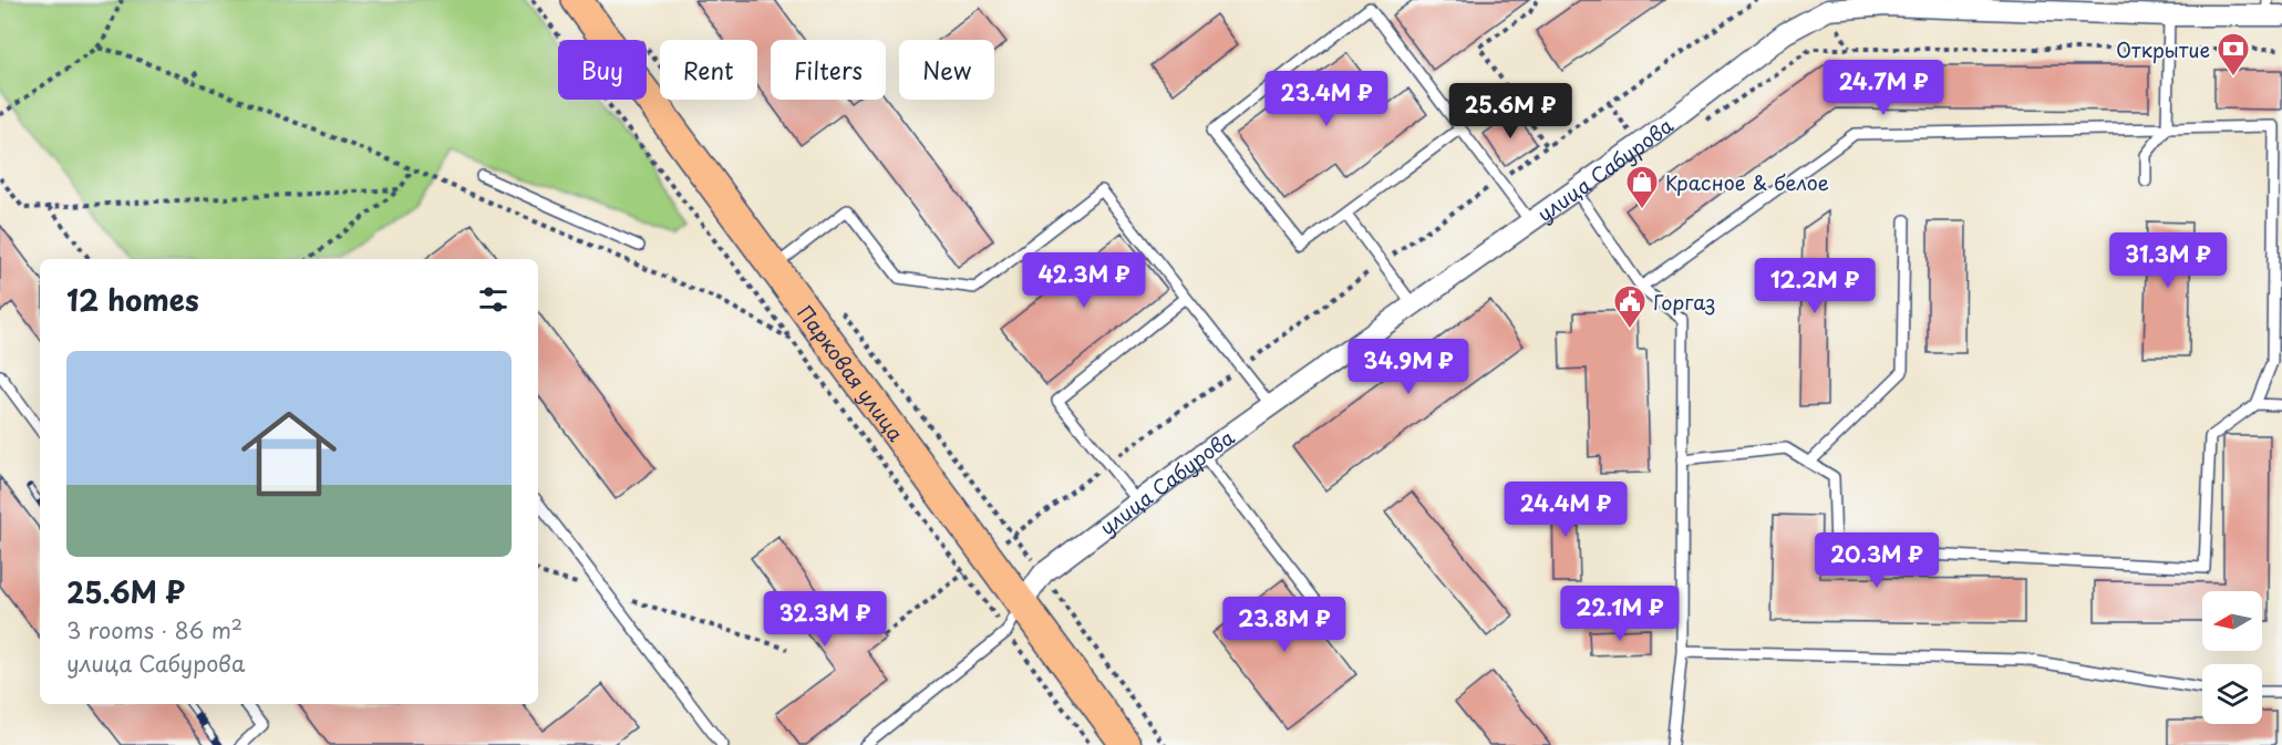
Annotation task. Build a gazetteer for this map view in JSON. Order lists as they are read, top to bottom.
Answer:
{
  "streets": {
    "main road": ["Парковая улица"],
    "street": ["улица Сабурова"]
  },
  "crossings": [
    ["улица Сабурова", "Парковая улица"]
  ],
  "places": {
    "bank": ["Открытие"],
    "shop": ["Красное & белое"],
    "public building": ["Горгаз"]
  },
  "north": "left",
  "page": {
    "chip": [
      "Buy",
      "Rent",
      "Filters",
      "New"
    ],
    "price": [
      "24.7M ₽",
      "23.4M ₽",
      "25.6M ₽",
      "31.3M ₽",
      "42.3M ₽",
      "12.2M ₽",
      "34.9M ₽",
      "24.4M ₽",
      "20.3M ₽",
      "22.1M ₽",
      "32.3M ₽",
      "23.8M ₽"
    ],
    "heading": "12 homes",
    "list": [
      {
        "name": "25.6M ₽",
        "note": "3 rooms · 86 m² · улица Сабурова"
      }
    ]
  }
}
